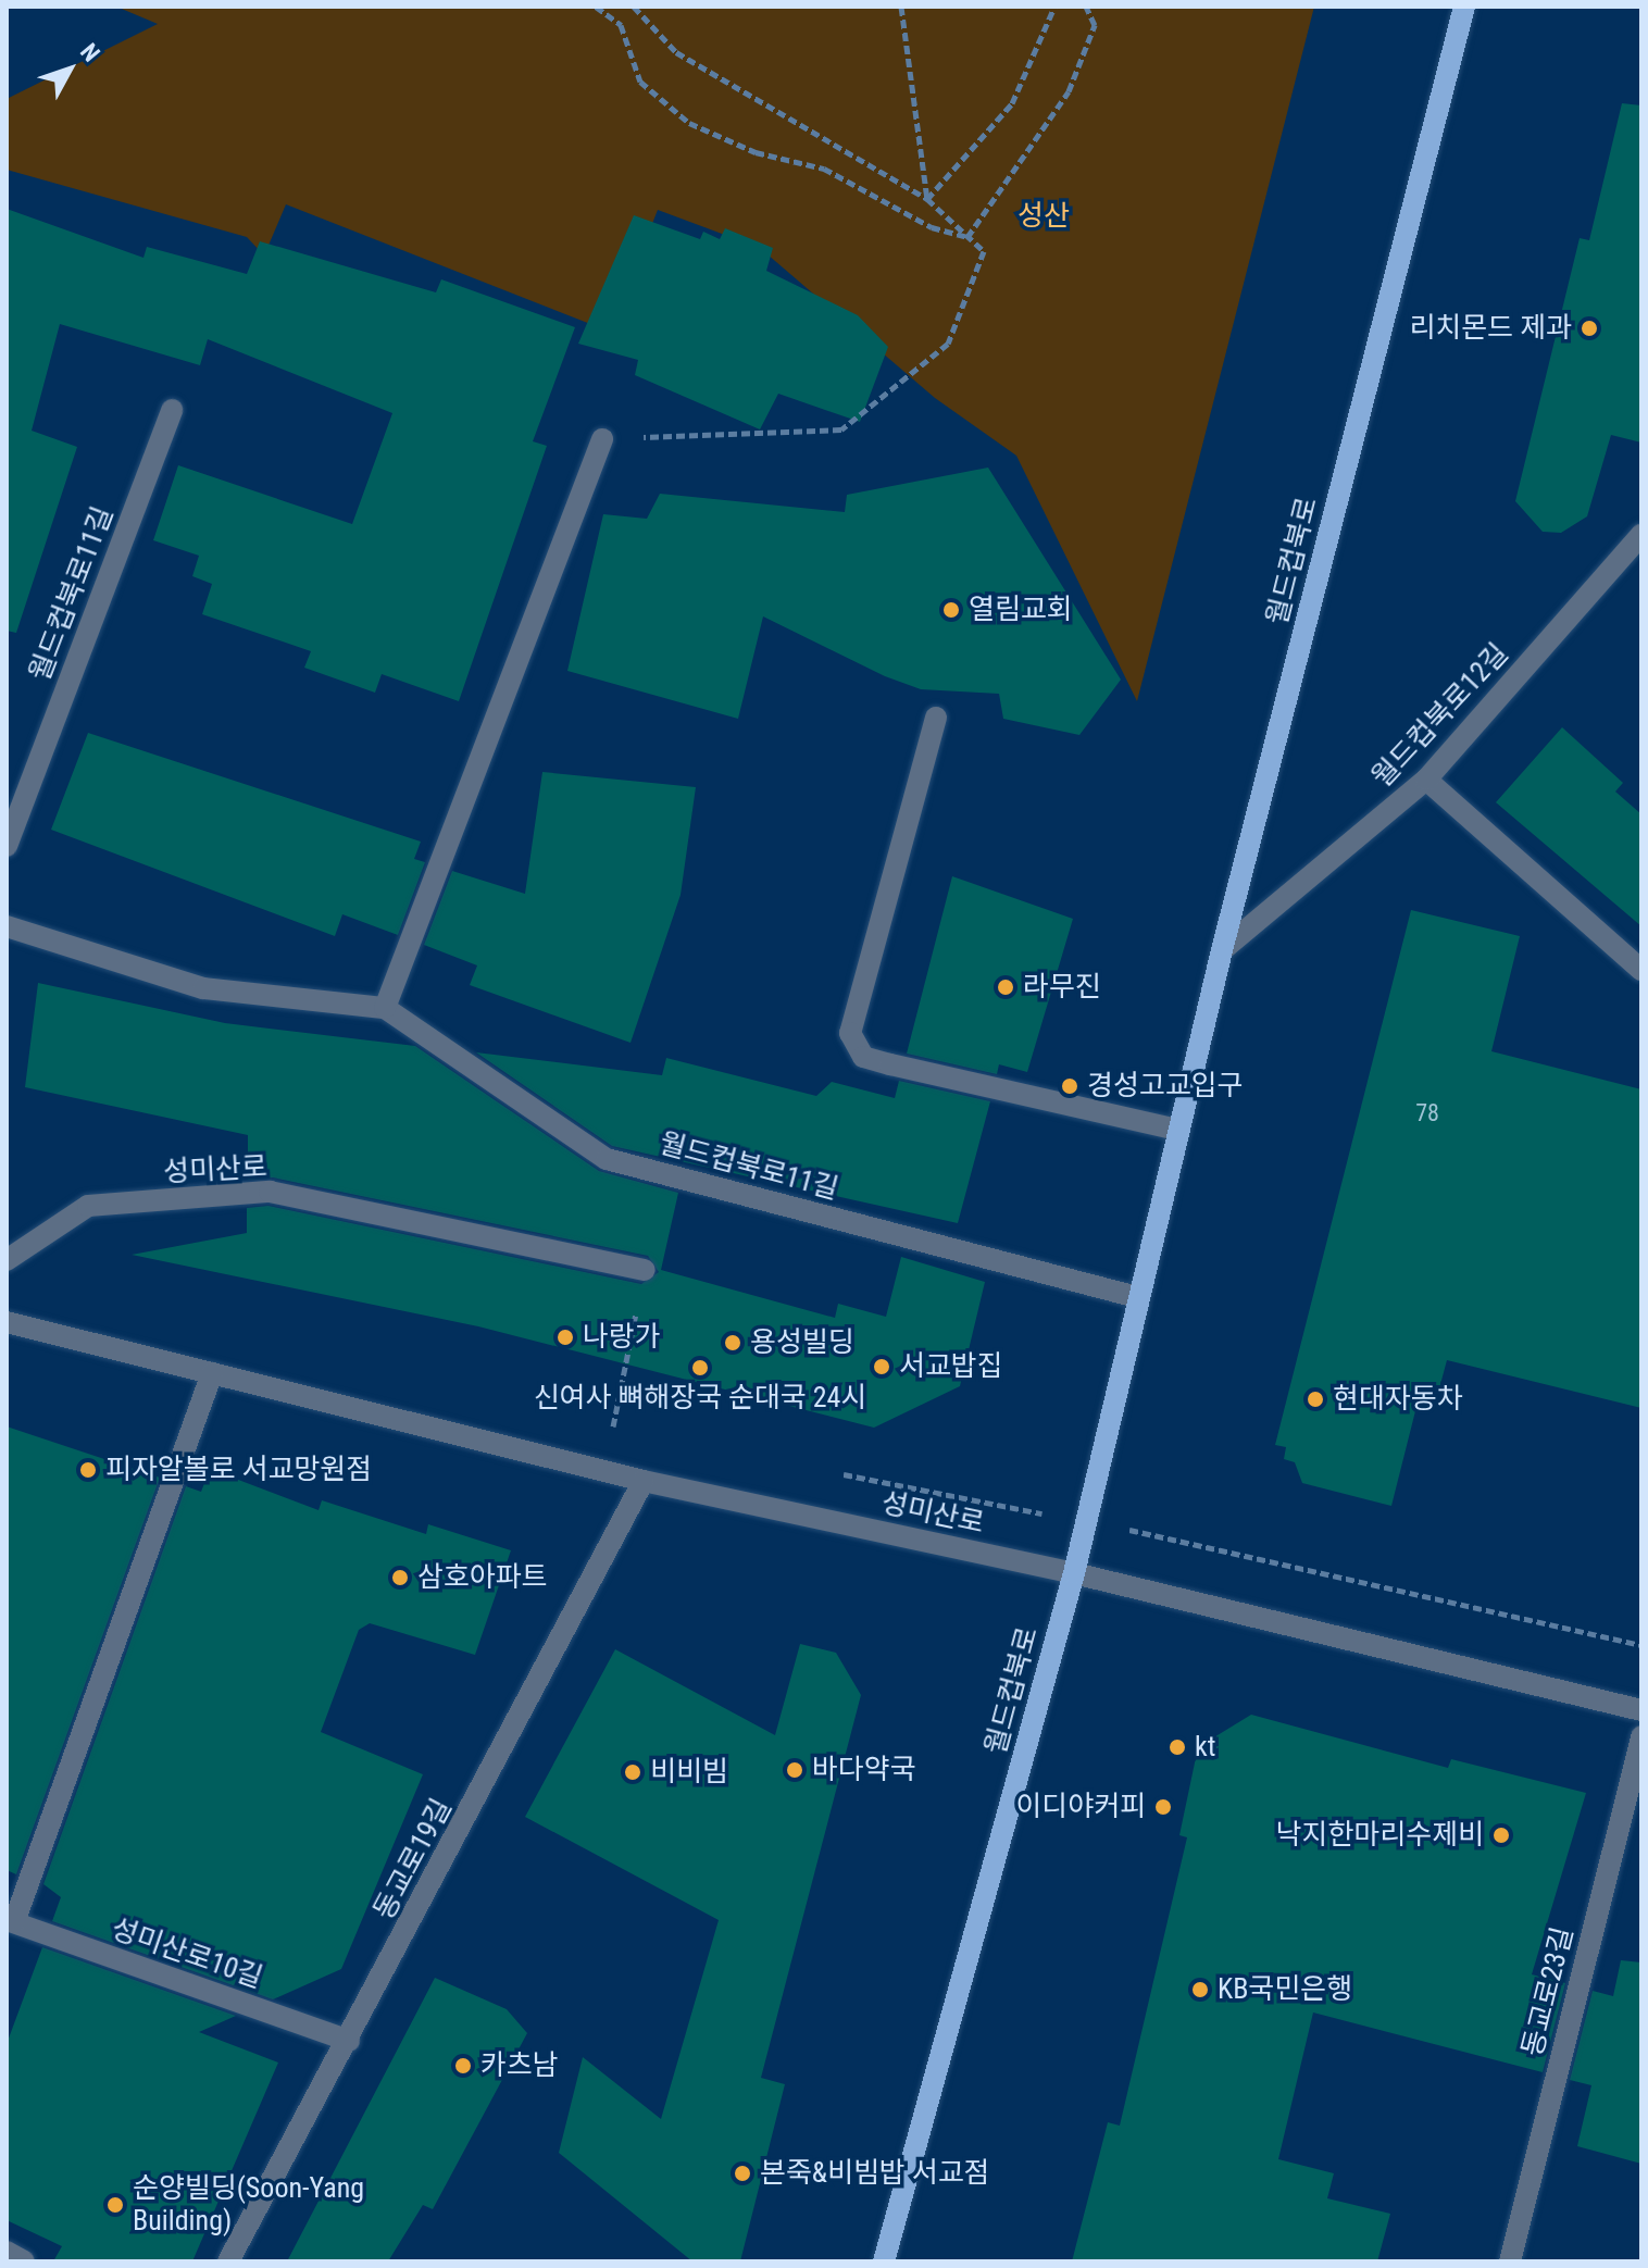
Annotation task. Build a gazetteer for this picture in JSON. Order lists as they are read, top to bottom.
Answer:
{
  "streets": {
    "main road": ["월드컵북로"],
    "street": [
      "월드컵북로11길",
      "월드컵북로12길",
      "성미산로",
      "동교로19길",
      "성미산로10길",
      "동교로23길"
    ]
  },
  "crossings": [
    ["월드컵북로", "월드컵북로11길"],
    ["월드컵북로", "월드컵북로12길"],
    ["월드컵북로", "성미산로"],
    ["성미산로", "동교로19길"],
    ["동교로19길", "성미산로10길"]
  ],
  "parks": ["성산"],
  "places": [
    "리치몬드 제과",
    "열림교회",
    "라무진",
    "경성고교입구",
    "나랑가",
    "용성빌딩",
    "서교밥집",
    "신여사 뼈해장국 순대국 24시",
    "현대자동차",
    "피자알볼로 서교망원점",
    "삼호아파트",
    "kt",
    "바다약국",
    "비비빔",
    "이디야커피",
    "낙지한마리수제비",
    "KB국민은행",
    "카츠남",
    "본죽&비빔밥 서교점",
    "순양빌딩(Soon-Yang Building)"
  ],
  "house_numbers": ["78"],
  "north": "top right"
}
